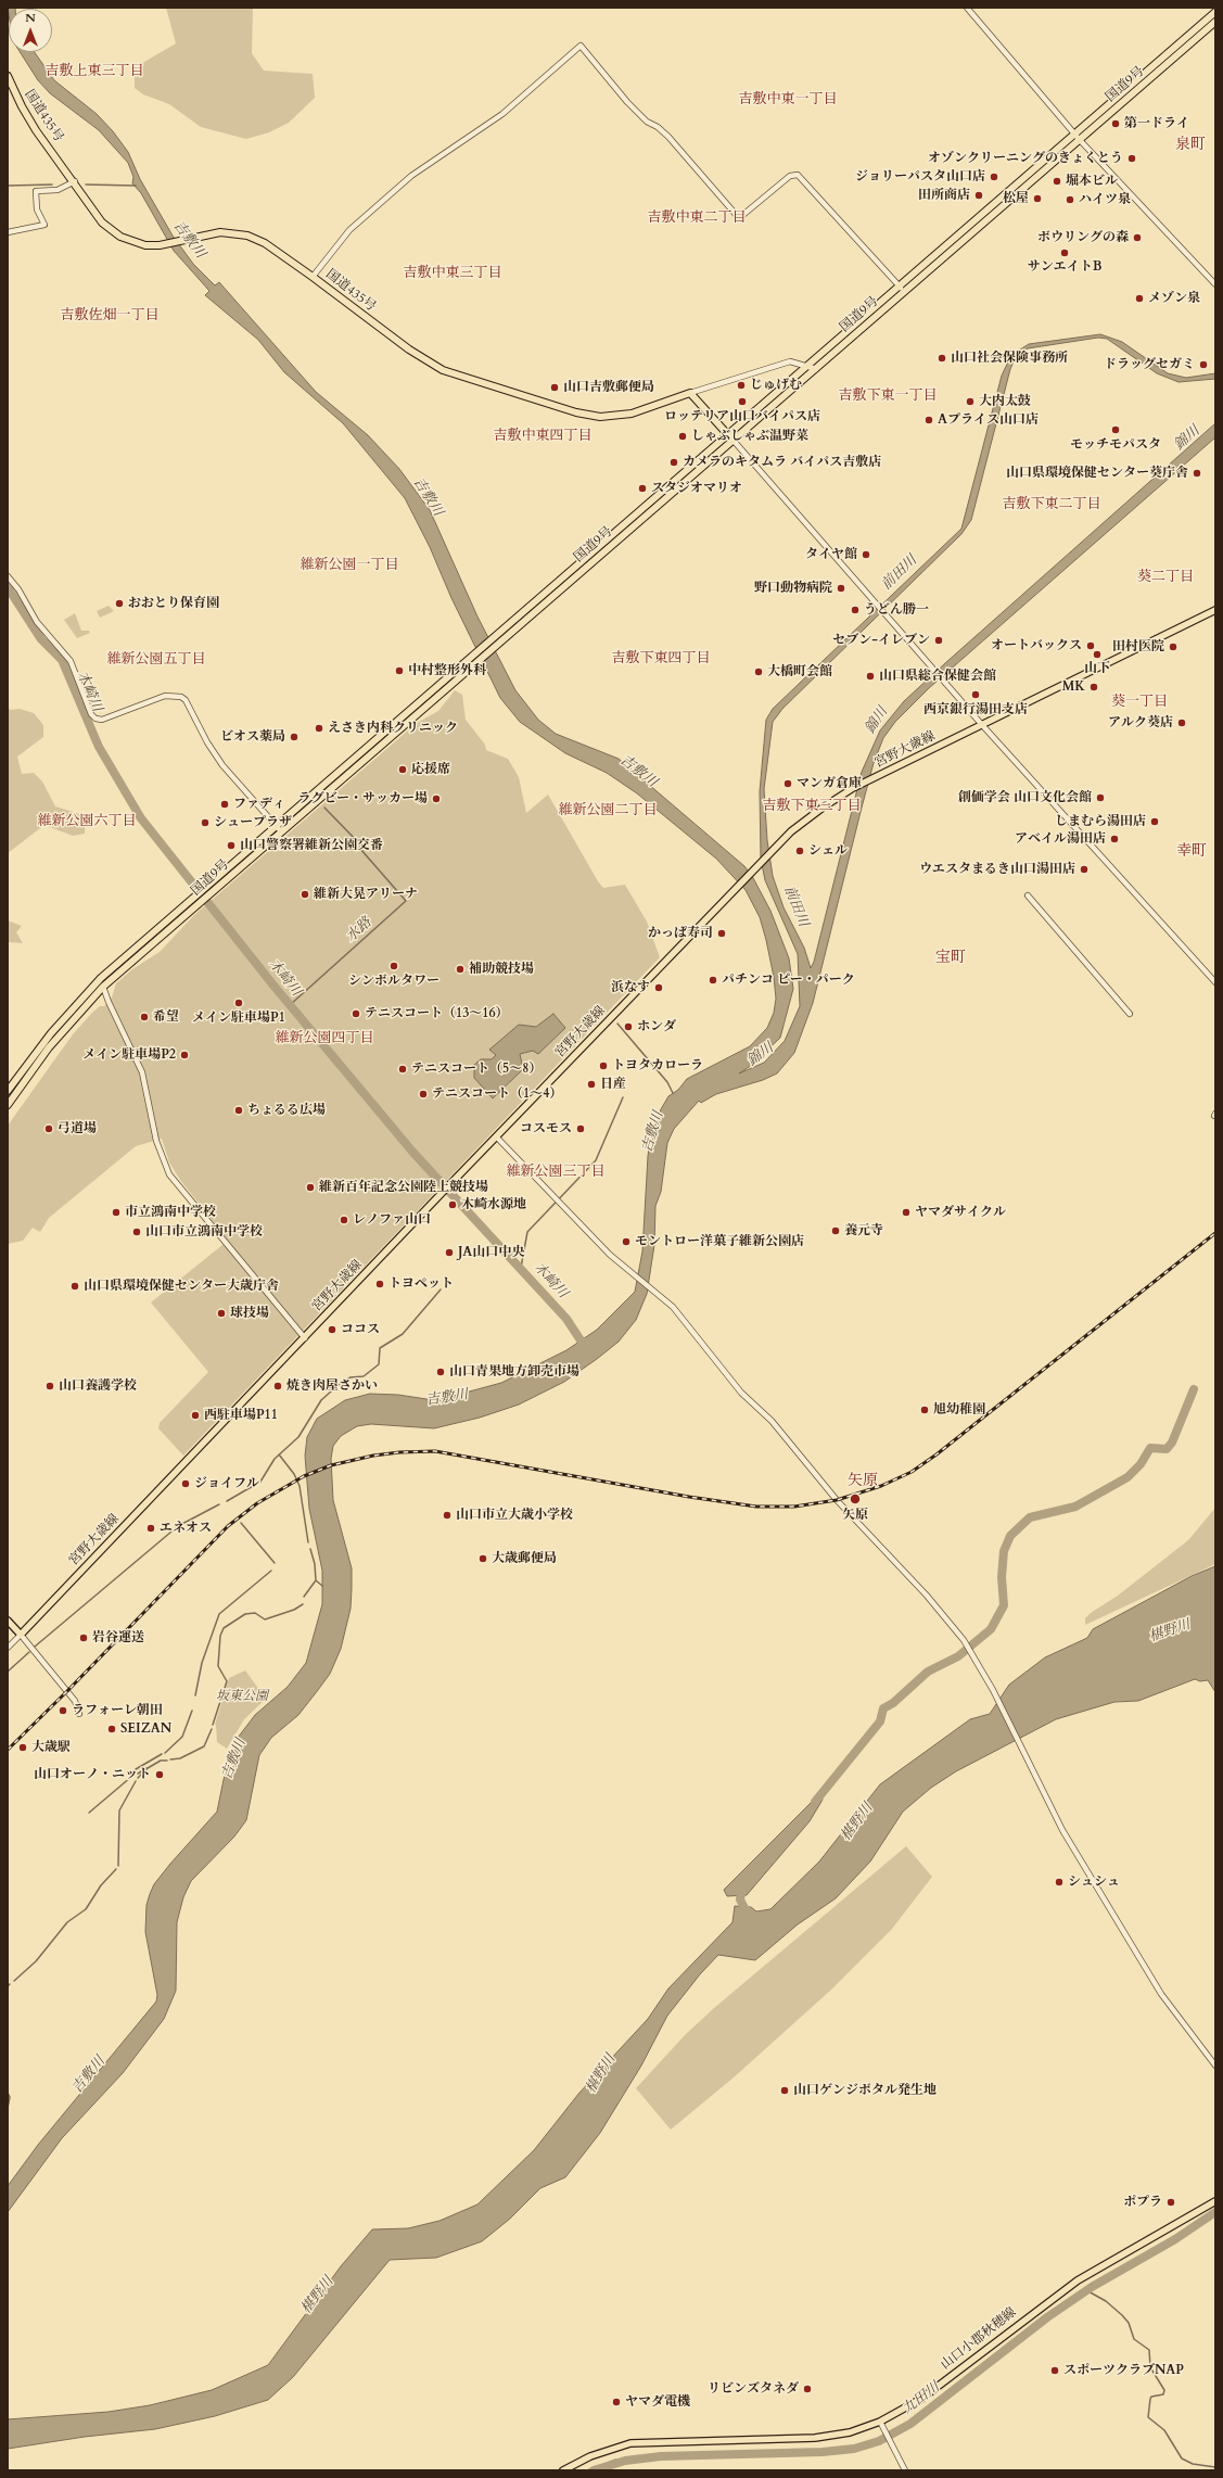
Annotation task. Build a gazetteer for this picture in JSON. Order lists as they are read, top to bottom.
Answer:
{
  "streets": {
    "highway": ["国道9号", "国道435号"],
    "main road": ["宮野大歳線", "山口小郡秋穂線"]
  },
  "districts": [
    "吉敷上東三丁目",
    "吉敷中東一丁目",
    "泉町",
    "吉敷中東二丁目",
    "吉敷中東三丁目",
    "吉敷佐畑一丁目",
    "吉敷下東一丁目",
    "吉敷中東四丁目",
    "吉敷下東二丁目",
    "維新公園一丁目",
    "葵二丁目",
    "吉敷下東四丁目",
    "維新公園五丁目",
    "葵一丁目",
    "吉敷下東三丁目",
    "維新公園二丁目",
    "維新公園六丁目",
    "幸町",
    "宝町",
    "維新公園四丁目",
    "維新公園三丁目",
    "矢原"
  ],
  "water": [
    "吉敷川",
    "錦川",
    "前田川",
    "木崎川",
    "水路",
    "椹野川",
    "九田川"
  ],
  "parks": ["坂東公園"],
  "places": [
    "第一ドライ",
    "オゾンクリーニングのきょくとう",
    "ジョリーパスタ山口店",
    "堀本ビル",
    "田所商店",
    "松屋",
    "ハイツ泉",
    "ボウリングの森",
    "サンエイトB",
    "メゾン泉",
    "山口社会保険事務所",
    "ドラッグセガミ",
    "じゅげむ",
    "山口吉敷郵便局",
    "ロッテリア山口バイパス店",
    "大内太鼓",
    "Aプライス山口店",
    "モッチモパスタ",
    "しゃぶしゃぶ温野菜",
    "カメラのキタムラ バイパス吉敷店",
    "山口県環境保健センター葵庁舎",
    "スタジオマリオ",
    "タイヤ館",
    "野口動物病院",
    "おおとり保育園",
    "うどん勝一",
    "セブン-イレブン",
    "オートバックス",
    "田村医院",
    "山下",
    "中村整形外科",
    "大橋町会館",
    "山口県総合保健会館",
    "MK",
    "西京銀行湯田支店",
    "アルク葵店",
    "えさき内科クリニック",
    "ビオス薬局",
    "応援席",
    "マンガ倉庫",
    "創価学会 山口文化会館",
    "ラグビー・サッカー場",
    "ファディ",
    "しまむら湯田店",
    "シュープラザ",
    "アベイル湯田店",
    "山口警察署維新公園交番",
    "シェル",
    "ウエスタまるき山口湯田店",
    "維新大晃アリーナ",
    "かっぱ寿司",
    "シンボルタワー",
    "補助競技場",
    "パチンコ ピー・パーク",
    "浜なす",
    "メイン駐車場P1",
    "テニスコート（13～16）",
    "希望",
    "ホンダ",
    "メイン駐車場P2",
    "トヨタカローラ",
    "テニスコート（5～8）",
    "日産",
    "テニスコート（1～4）",
    "ちょるる広場",
    "弓道場",
    "コスモス",
    "維新百年記念公園陸上競技場",
    "木崎水源地",
    "市立鴻南中学校",
    "ヤマダサイクル",
    "レノファ山口",
    "養元寺",
    "山口市立鴻南中学校",
    "モントロー洋菓子維新公園店",
    "JA山口中央",
    "トヨペット",
    "山口県環境保健センター大歳庁舎",
    "球技場",
    "ココス",
    "山口青果地方卸売市場",
    "山口養護学校",
    "焼き肉屋さかい",
    "旭幼稚園",
    "西駐車場P11",
    "ジョイフル",
    "矢原",
    "山口市立大歳小学校",
    "エネオス",
    "大歳郵便局",
    "岩谷運送",
    "ラフォーレ朝田",
    "SEIZAN",
    "大歳駅",
    "山口オーノ・ニット",
    "シュシュ",
    "山口ゲンジボタル発生地",
    "ポプラ",
    "スポーツクラブNAP",
    "リビンズタネダ",
    "ヤマダ電機"
  ],
  "north": "top"
}
